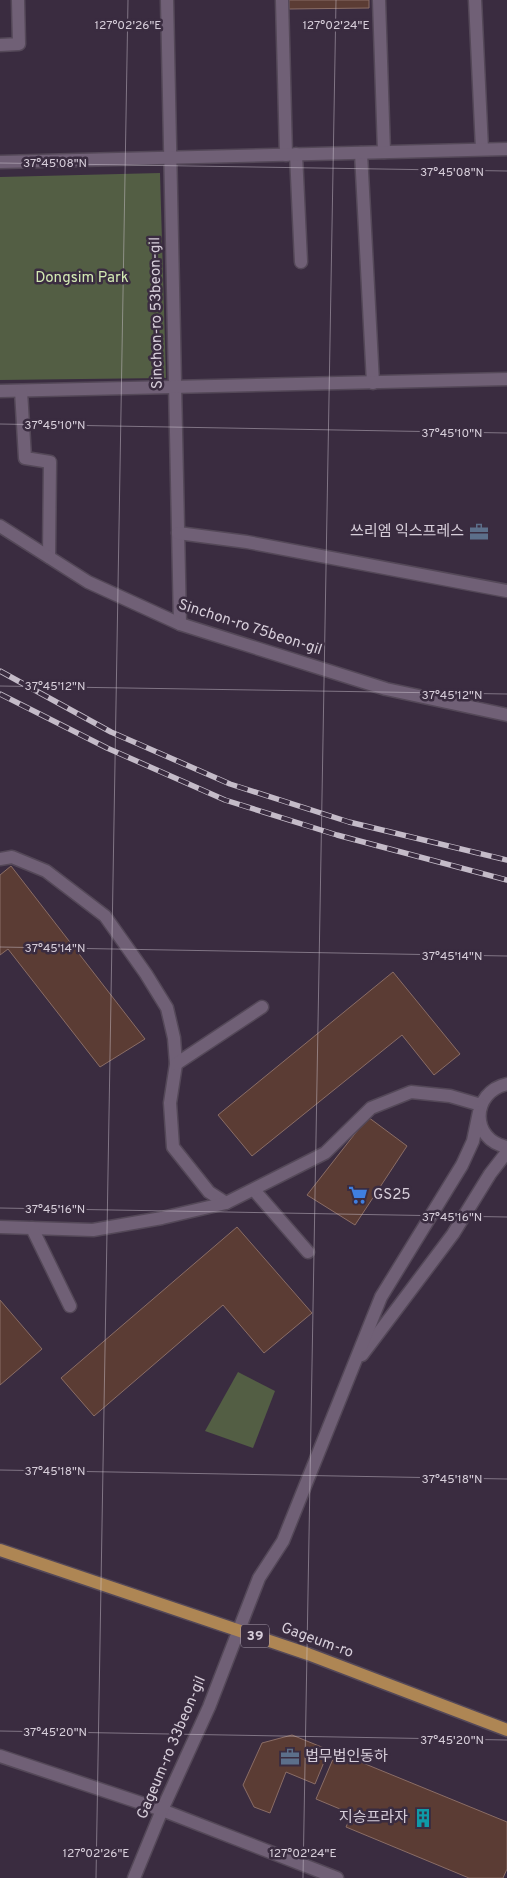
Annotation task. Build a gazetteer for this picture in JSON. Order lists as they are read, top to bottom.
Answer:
{
  "streets": {
    "main road": ["39", "Gageum-ro"],
    "street": ["Sinchon-ro 53beon-gil", "Sinchon-ro 75beon-gil", "Gageum-ro 33beon-gil"]
  },
  "crossings": [
    ["Sinchon-ro 53beon-gil", "Sinchon-ro 75beon-gil"],
    ["Gageum-ro", "Gageum-ro 33beon-gil"]
  ],
  "parks": ["Dongsim Park"],
  "places": {
    "office": ["쓰리엠 익스프레스", "법무법인동하"],
    "supermarket": ["GS25"],
    "building": ["지승프라자"]
  },
  "coordinates": [
    "127°02'26\"E",
    "127°02'24\"E",
    "37°45'08\"N",
    "37°45'10\"N",
    "37°45'12\"N",
    "37°45'14\"N",
    "37°45'16\"N",
    "37°45'18\"N",
    "37°45'20\"N"
  ]
}
